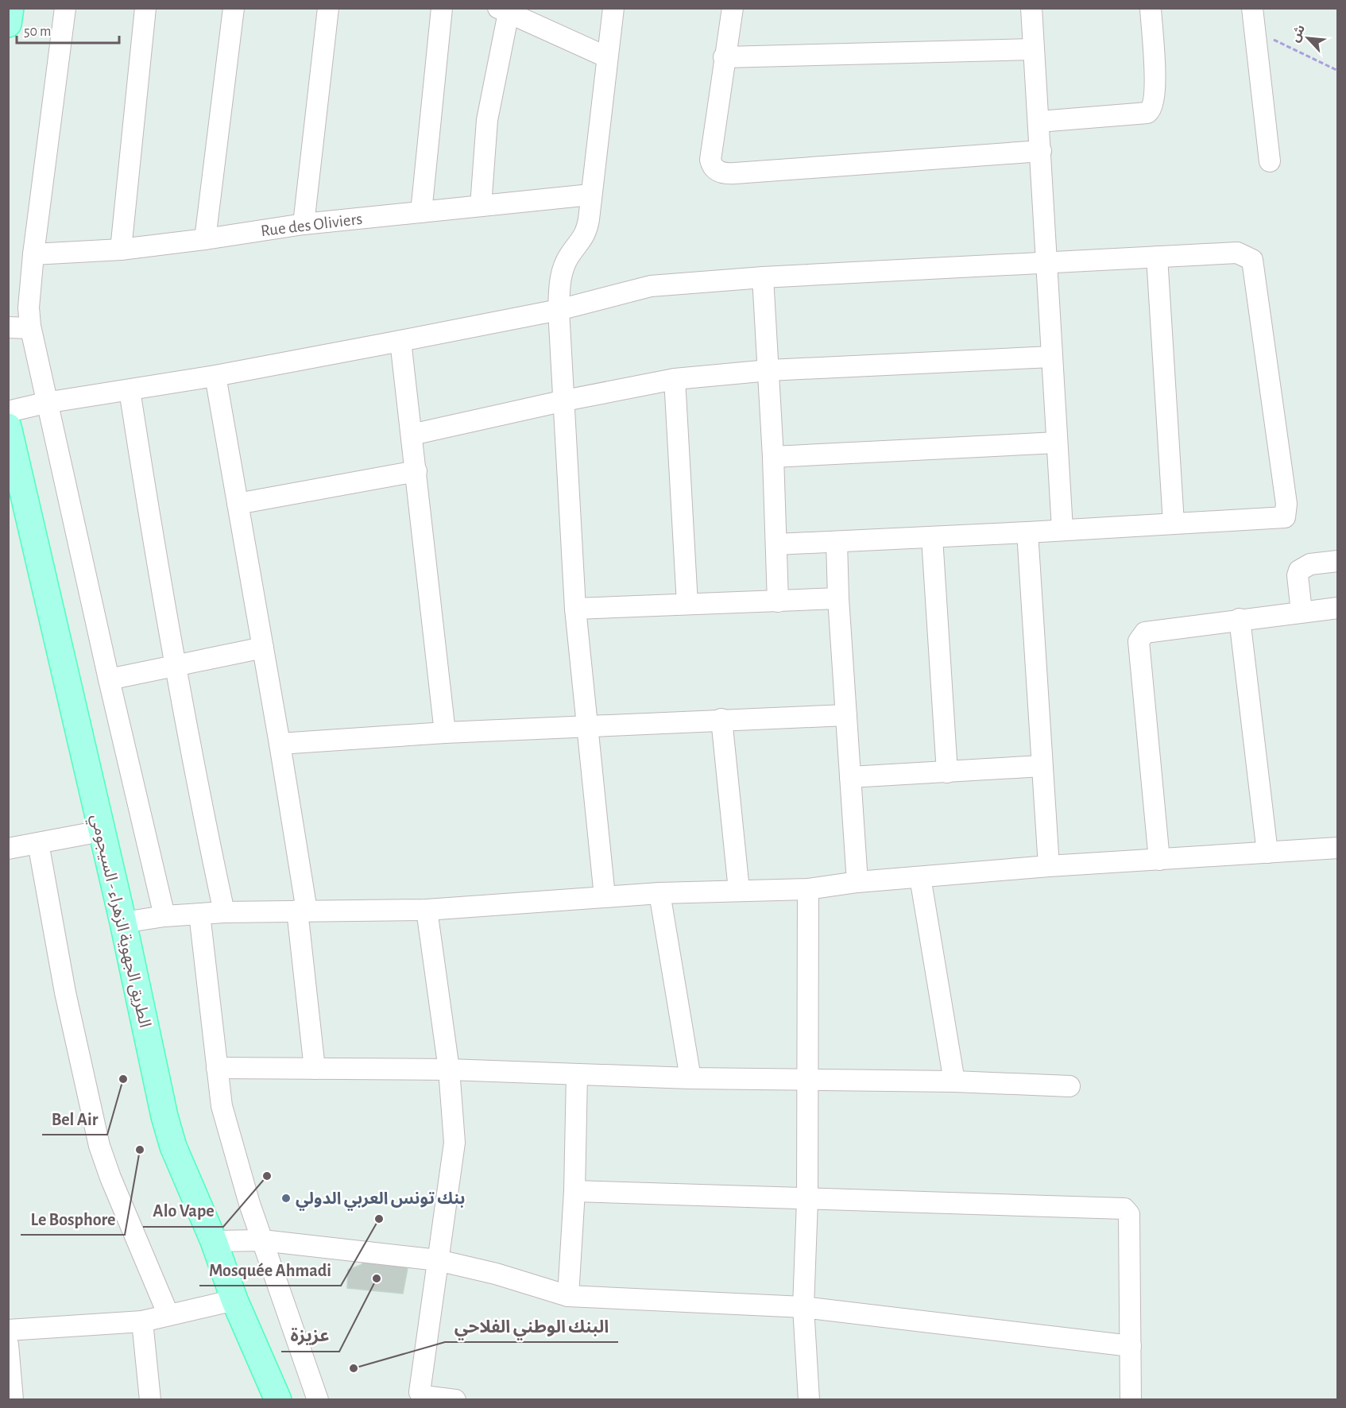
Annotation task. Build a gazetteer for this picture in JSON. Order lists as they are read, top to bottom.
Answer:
{
  "streets": {
    "main road": ["الطريق الجهوية الزهراء - السيجومي"],
    "street": ["Rue des Oliviers"]
  },
  "places": [
    "Bel Air",
    "Le Bosphore",
    "Alo Vape",
    "بنك تونس العربي الدولي",
    "Mosquée Ahmadi",
    "عزيزة",
    "البنك الوطني الفلاحي"
  ],
  "scale_bar": "50 m",
  "north": "top left"
}
